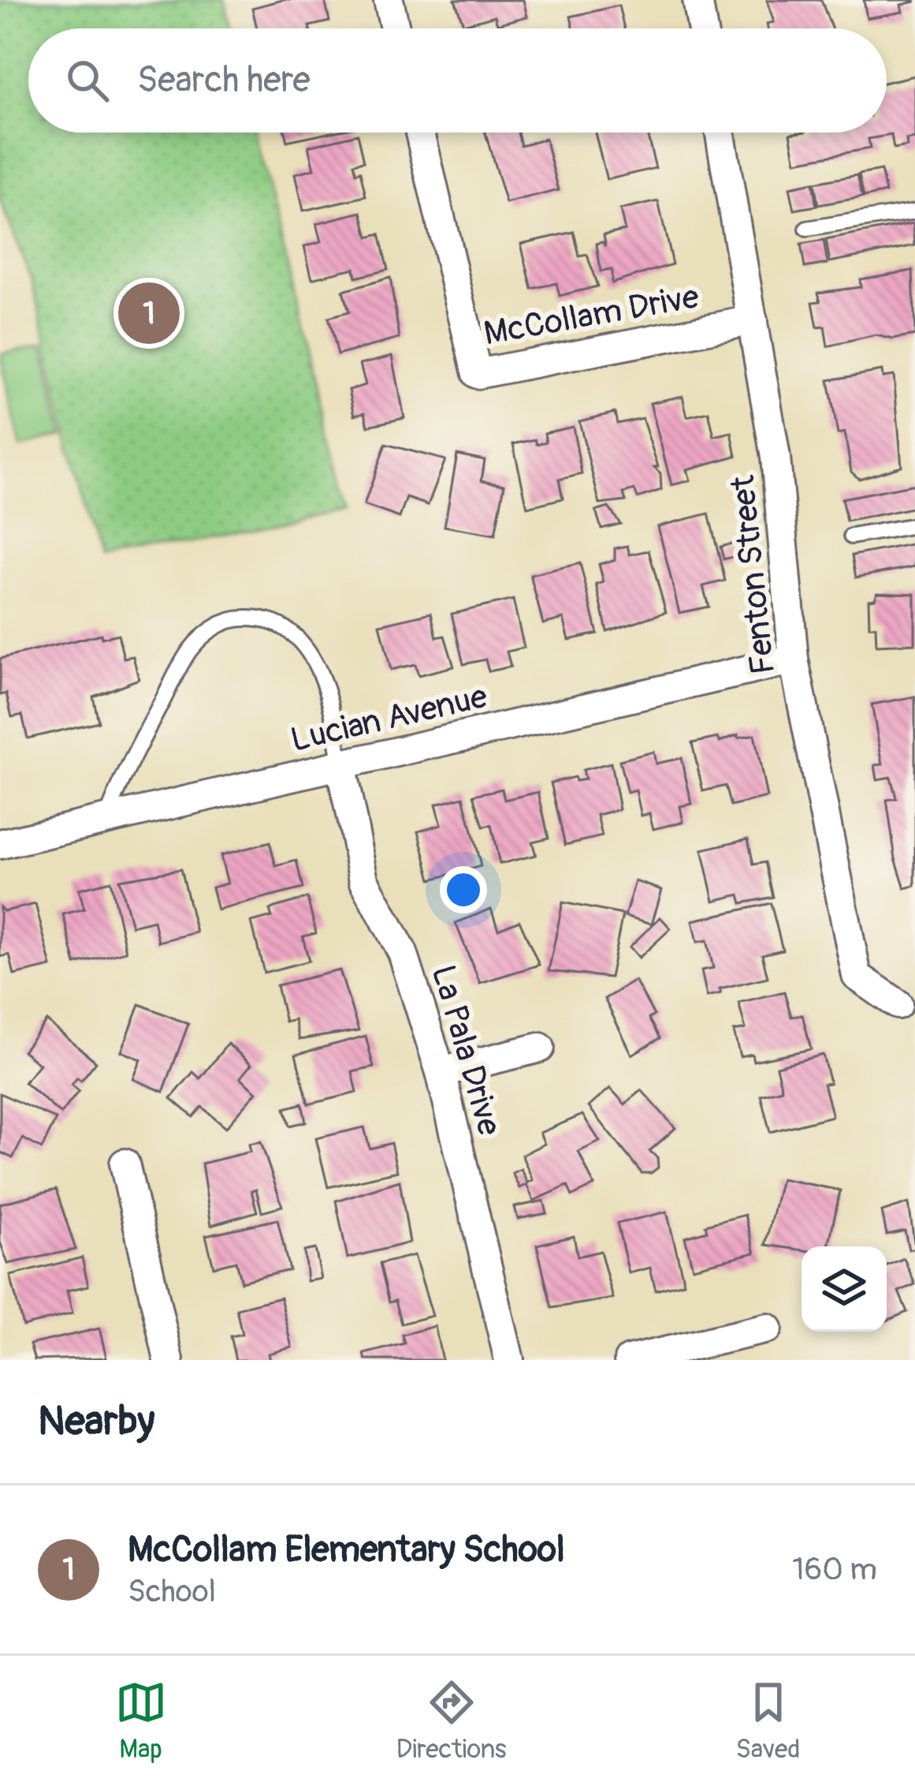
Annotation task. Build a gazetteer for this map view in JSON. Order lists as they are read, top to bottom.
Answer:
{
  "streets": {
    "street": [
      "McCollam Drive",
      "Fenton Street",
      "Lucian Avenue",
      "La Pala Drive"
    ]
  },
  "crossings": [
    ["McCollam Drive", "Fenton Street"],
    ["Fenton Street", "Lucian Avenue"],
    ["Lucian Avenue", "La Pala Drive"]
  ],
  "page": {
    "search": "Search here",
    "pins": "1",
    "heading": "Nearby",
    "list": [
      {
        "mark": "1",
        "name": "McCollam Elementary School",
        "note": "School",
        "value": "160 m"
      }
    ],
    "nav": ["Map", "Directions", "Saved"]
  }
}
